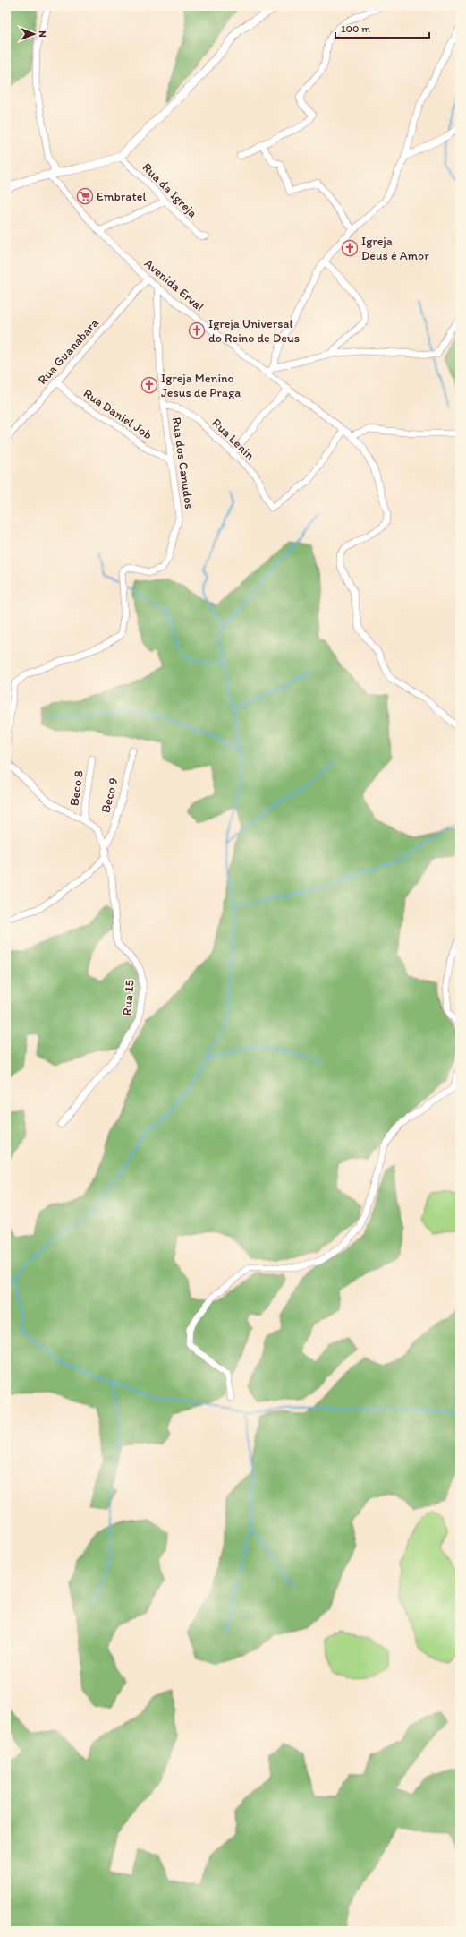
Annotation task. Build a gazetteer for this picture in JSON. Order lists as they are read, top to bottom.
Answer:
{
  "streets": {
    "street": [
      "Rua da Igreja",
      "Avenida Erval",
      "Rua Guanabara",
      "Rua Daniel Job",
      "Rua Lenin",
      "Rua dos Canudos",
      "Beco 8",
      "Beco 9",
      "Rua 15"
    ]
  },
  "crossings": [
    ["Avenida Erval", "Rua Guanabara"],
    ["Avenida Erval", "Rua Lenin"],
    ["Avenida Erval", "Rua dos Canudos"],
    ["Rua Guanabara", "Rua Daniel Job"],
    ["Rua Daniel Job", "Rua dos Canudos"],
    ["Rua Lenin", "Rua dos Canudos"]
  ],
  "places": {
    "supermarket": ["Embratel"],
    "church": ["Igreja Deus é Amor", "Igreja Universal do Reino de Deus", "Igreja Menino Jesus de Praga"]
  },
  "scale_bar": "100 m",
  "north": "right"
}
